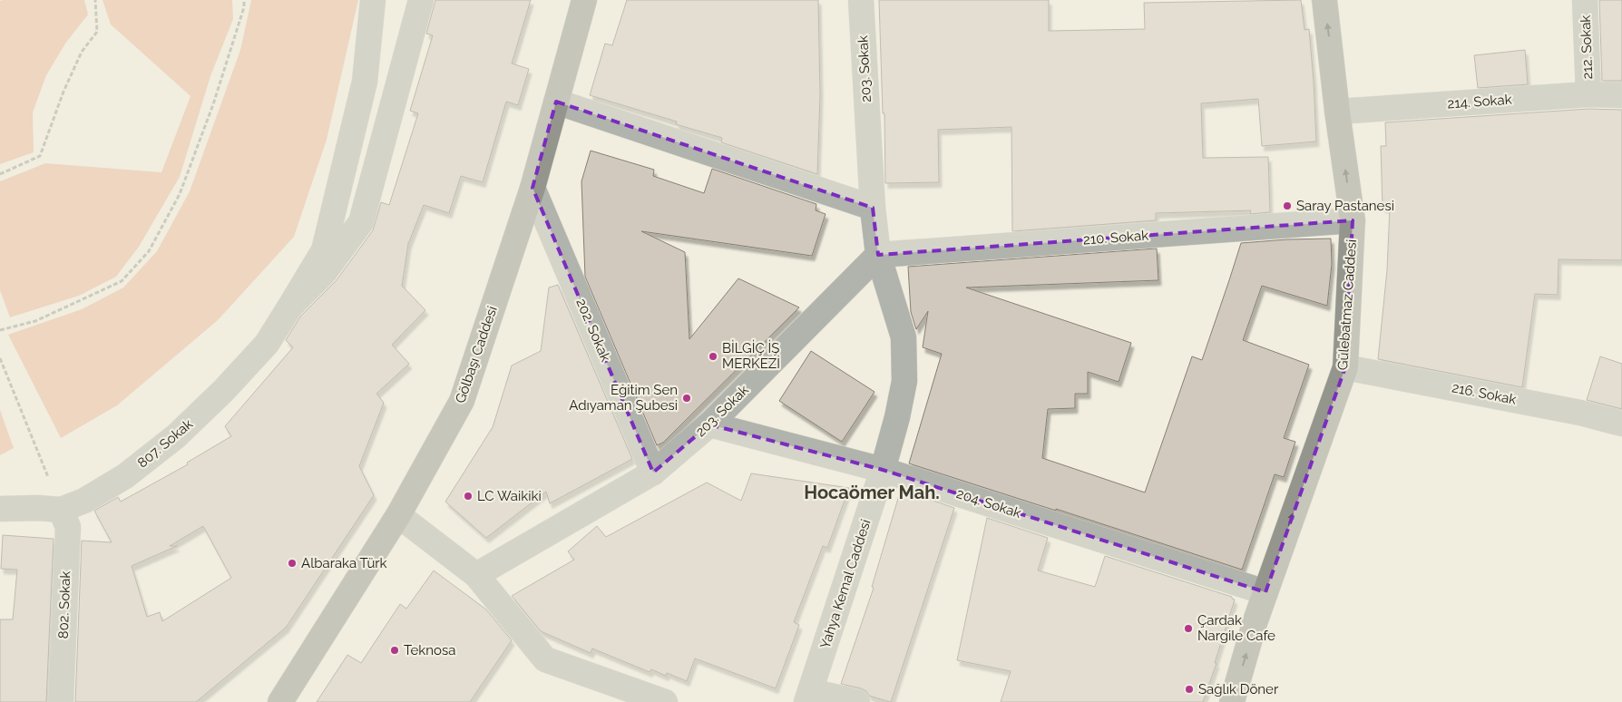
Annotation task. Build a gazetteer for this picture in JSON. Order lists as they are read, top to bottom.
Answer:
{
  "streets": {
    "main road": ["Gülebatmaz Caddesi", "Gölbaşı Caddesi"],
    "street": [
      "212. Sokak",
      "203. Sokak",
      "214. Sokak",
      "210. Sokak",
      "202. Sokak",
      "216. Sokak",
      "807. Sokak",
      "204. Sokak",
      "Yahya Kemal Caddesi",
      "802. Sokak"
    ]
  },
  "crossings": [
    ["212. Sokak", "214. Sokak"],
    ["203. Sokak", "210. Sokak"],
    ["203. Sokak", "202. Sokak"],
    ["203. Sokak", "204. Sokak"],
    ["203. Sokak", "Yahya Kemal Caddesi"],
    ["214. Sokak", "Gülebatmaz Caddesi"],
    ["210. Sokak", "Gülebatmaz Caddesi"],
    ["210. Sokak", "Yahya Kemal Caddesi"],
    ["Gülebatmaz Caddesi", "216. Sokak"],
    ["Gülebatmaz Caddesi", "204. Sokak"],
    ["202. Sokak", "Gölbaşı Caddesi"],
    ["807. Sokak", "802. Sokak"],
    ["204. Sokak", "Yahya Kemal Caddesi"]
  ],
  "one_way": ["Gülebatmaz Caddesi"],
  "districts": ["Hocaömer Mah."],
  "places": [
    "Saray Pastanesi",
    "BİLGİÇ İŞ MERKEZİ",
    "Eğitim Sen Adıyaman Şubesi",
    "LC Waikiki",
    "Albaraka Türk",
    "Çardak Nargile Cafe",
    "Teknosa",
    "Sağlık Döner"
  ]
}
